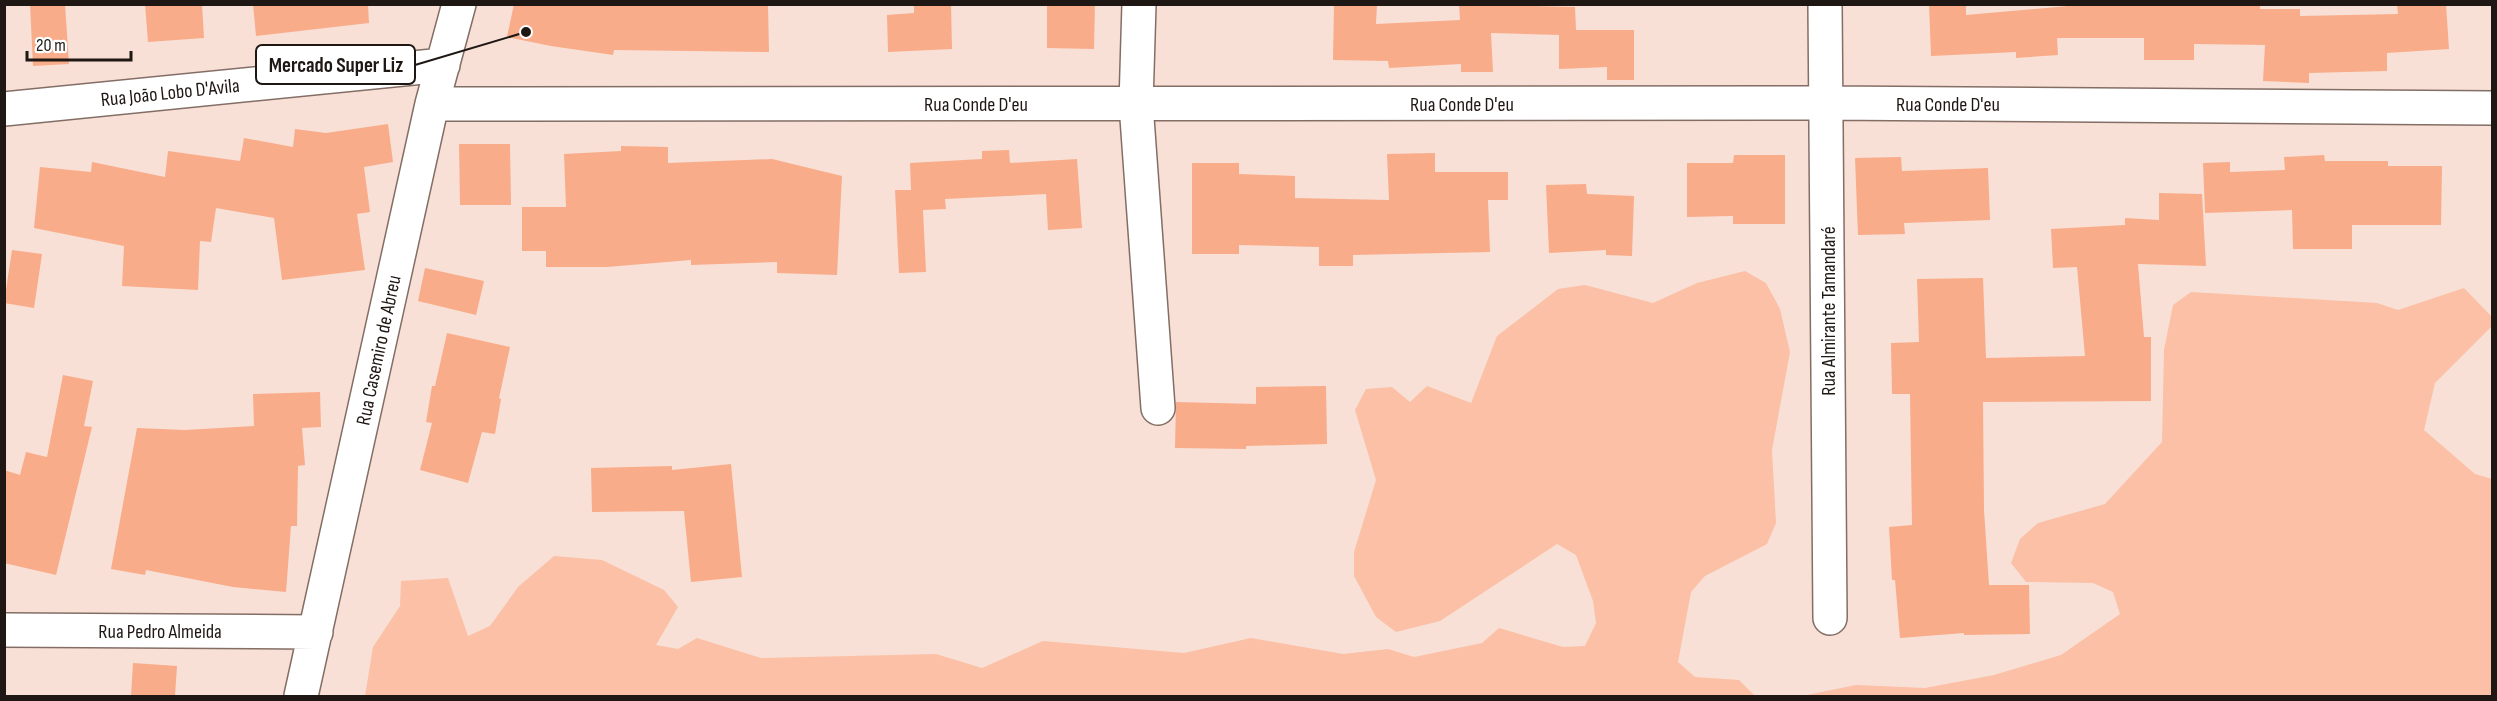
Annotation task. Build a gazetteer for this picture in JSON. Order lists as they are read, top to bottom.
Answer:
{
  "streets": {
    "street": [
      "Rua João Lobo D'Avila",
      "Rua Conde D'eu",
      "Rua Almirante Tamandaré",
      "Rua Casemiro de Abreu",
      "Rua Pedro Almeida"
    ]
  },
  "crossings": [
    ["Rua João Lobo D'Avila", "Rua Casemiro de Abreu"],
    ["Rua Conde D'eu", "Rua Almirante Tamandaré"],
    ["Rua Conde D'eu", "Rua Casemiro de Abreu"],
    ["Rua Casemiro de Abreu", "Rua Pedro Almeida"]
  ],
  "places": ["Mercado Super Liz"],
  "scale_bar": "20 m"
}
